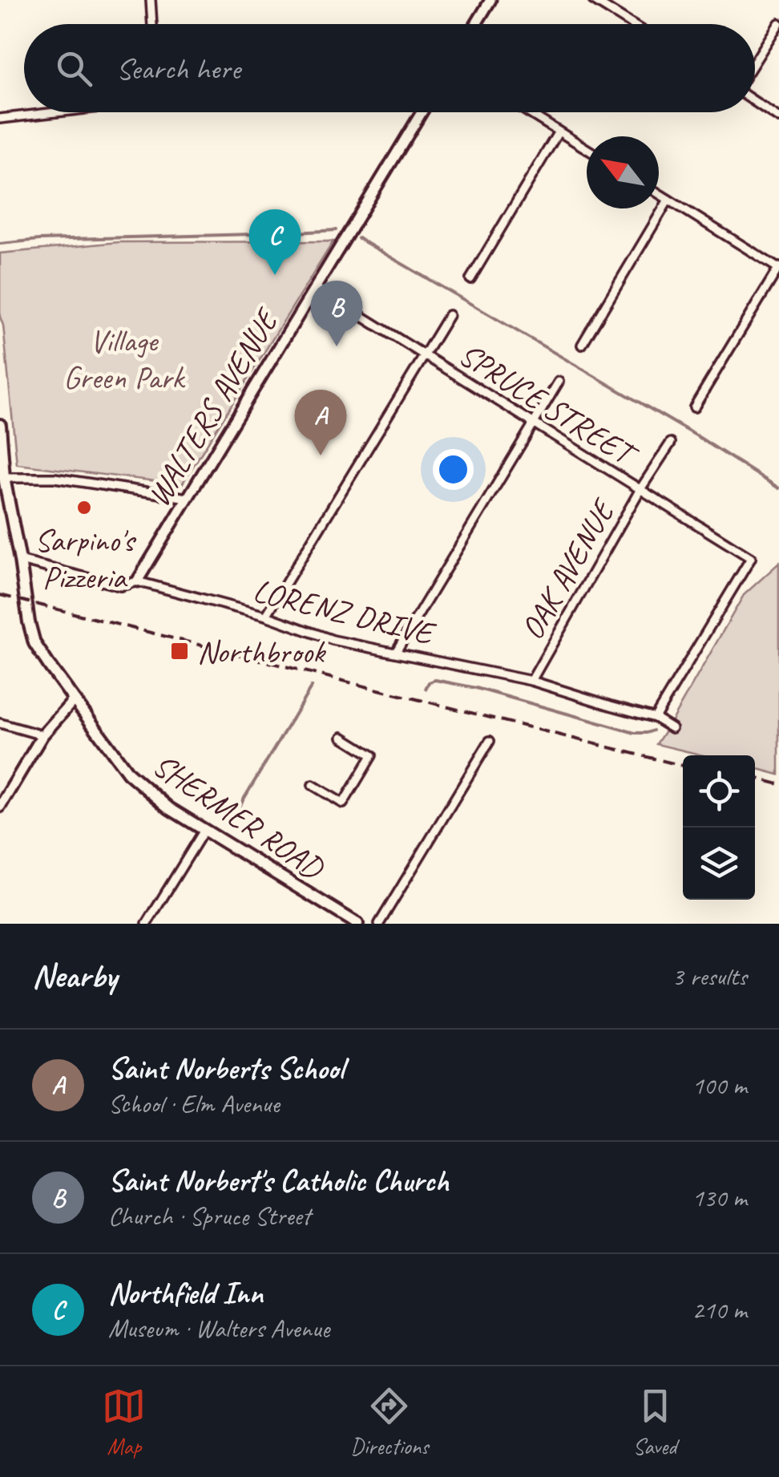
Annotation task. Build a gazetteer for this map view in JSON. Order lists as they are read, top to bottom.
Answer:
{
  "streets": {
    "main road": ["SHERMER ROAD"],
    "street": [
      "SPRUCE STREET",
      "WALTERS AVENUE",
      "OAK AVENUE",
      "LORENZ DRIVE"
    ]
  },
  "crossings": [
    ["SPRUCE STREET", "WALTERS AVENUE"],
    ["SPRUCE STREET", "OAK AVENUE"],
    ["SPRUCE STREET", "LORENZ DRIVE"],
    ["WALTERS AVENUE", "LORENZ DRIVE"],
    ["OAK AVENUE", "LORENZ DRIVE"],
    ["LORENZ DRIVE", "SHERMER ROAD"]
  ],
  "parks": ["Village Green Park"],
  "places": {
    "other": ["Sarpino's Pizzeria"],
    "transit": ["Northbrook"]
  },
  "north": "top left",
  "page": {
    "search": "Search here",
    "pins": ["C", "B", "A"],
    "heading": ["Nearby", "3 results"],
    "list": [
      {
        "mark": "A",
        "name": "Saint Norberts School",
        "note": "School · Elm Avenue",
        "value": "100 m"
      },
      {
        "mark": "B",
        "name": "Saint Norbert's Catholic Church",
        "note": "Church · Spruce Street",
        "value": "130 m"
      },
      {
        "mark": "C",
        "name": "Northfield Inn",
        "note": "Museum · Walters Avenue",
        "value": "210 m"
      }
    ],
    "nav": ["Map", "Directions", "Saved"]
  }
}
